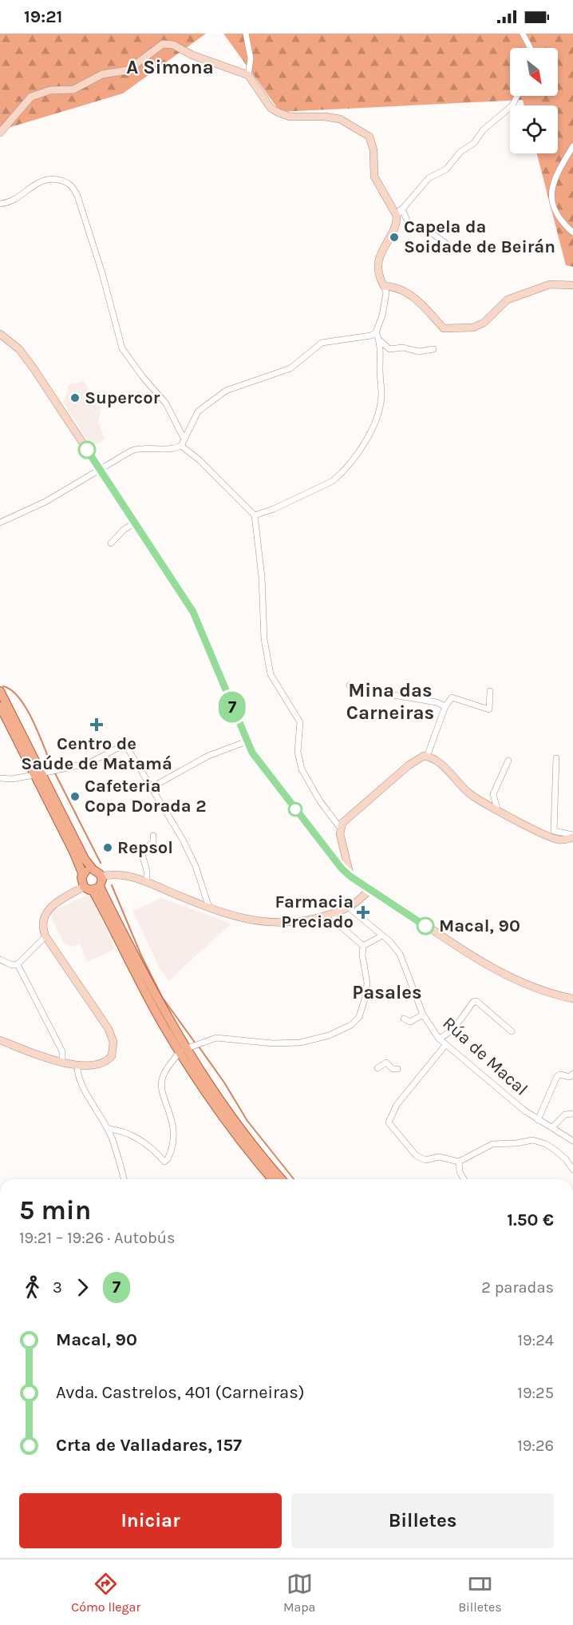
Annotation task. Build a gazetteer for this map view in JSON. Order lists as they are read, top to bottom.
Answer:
{
  "streets": {
    "street": ["Rúa de Macal"]
  },
  "districts": ["A Simona", "Mina das Carneiras", "Pasales"],
  "places": {
    "other": [
      "Capela da Soidade de Beirán",
      "Supercor",
      "Cafeteria Copa Dorada 2",
      "Repsol",
      "Macal, 90"
    ],
    "health": ["Centro de Saúde de Matamá", "Farmacia Preciado"]
  },
  "lines": ["bus line 7"],
  "north": "bottom right",
  "page": {
    "status": "19:21",
    "on_map": "7",
    "heading": ["5 min", "19:21 – 19:26 · Autobús", "1.50 €"],
    "legs": ["3", "7", "2 paradas"],
    "list": [
      {
        "name": "Macal, 90",
        "value": "19:24"
      },
      {
        "name": "Avda. Castrelos, 401 (Carneiras)",
        "value": "19:25"
      },
      {
        "name": "Crta de Valladares, 157",
        "value": "19:26"
      }
    ],
    "buttons": ["Iniciar", "Billetes"],
    "tabs": ["Cómo llegar", "Mapa", "Billetes"]
  }
}
